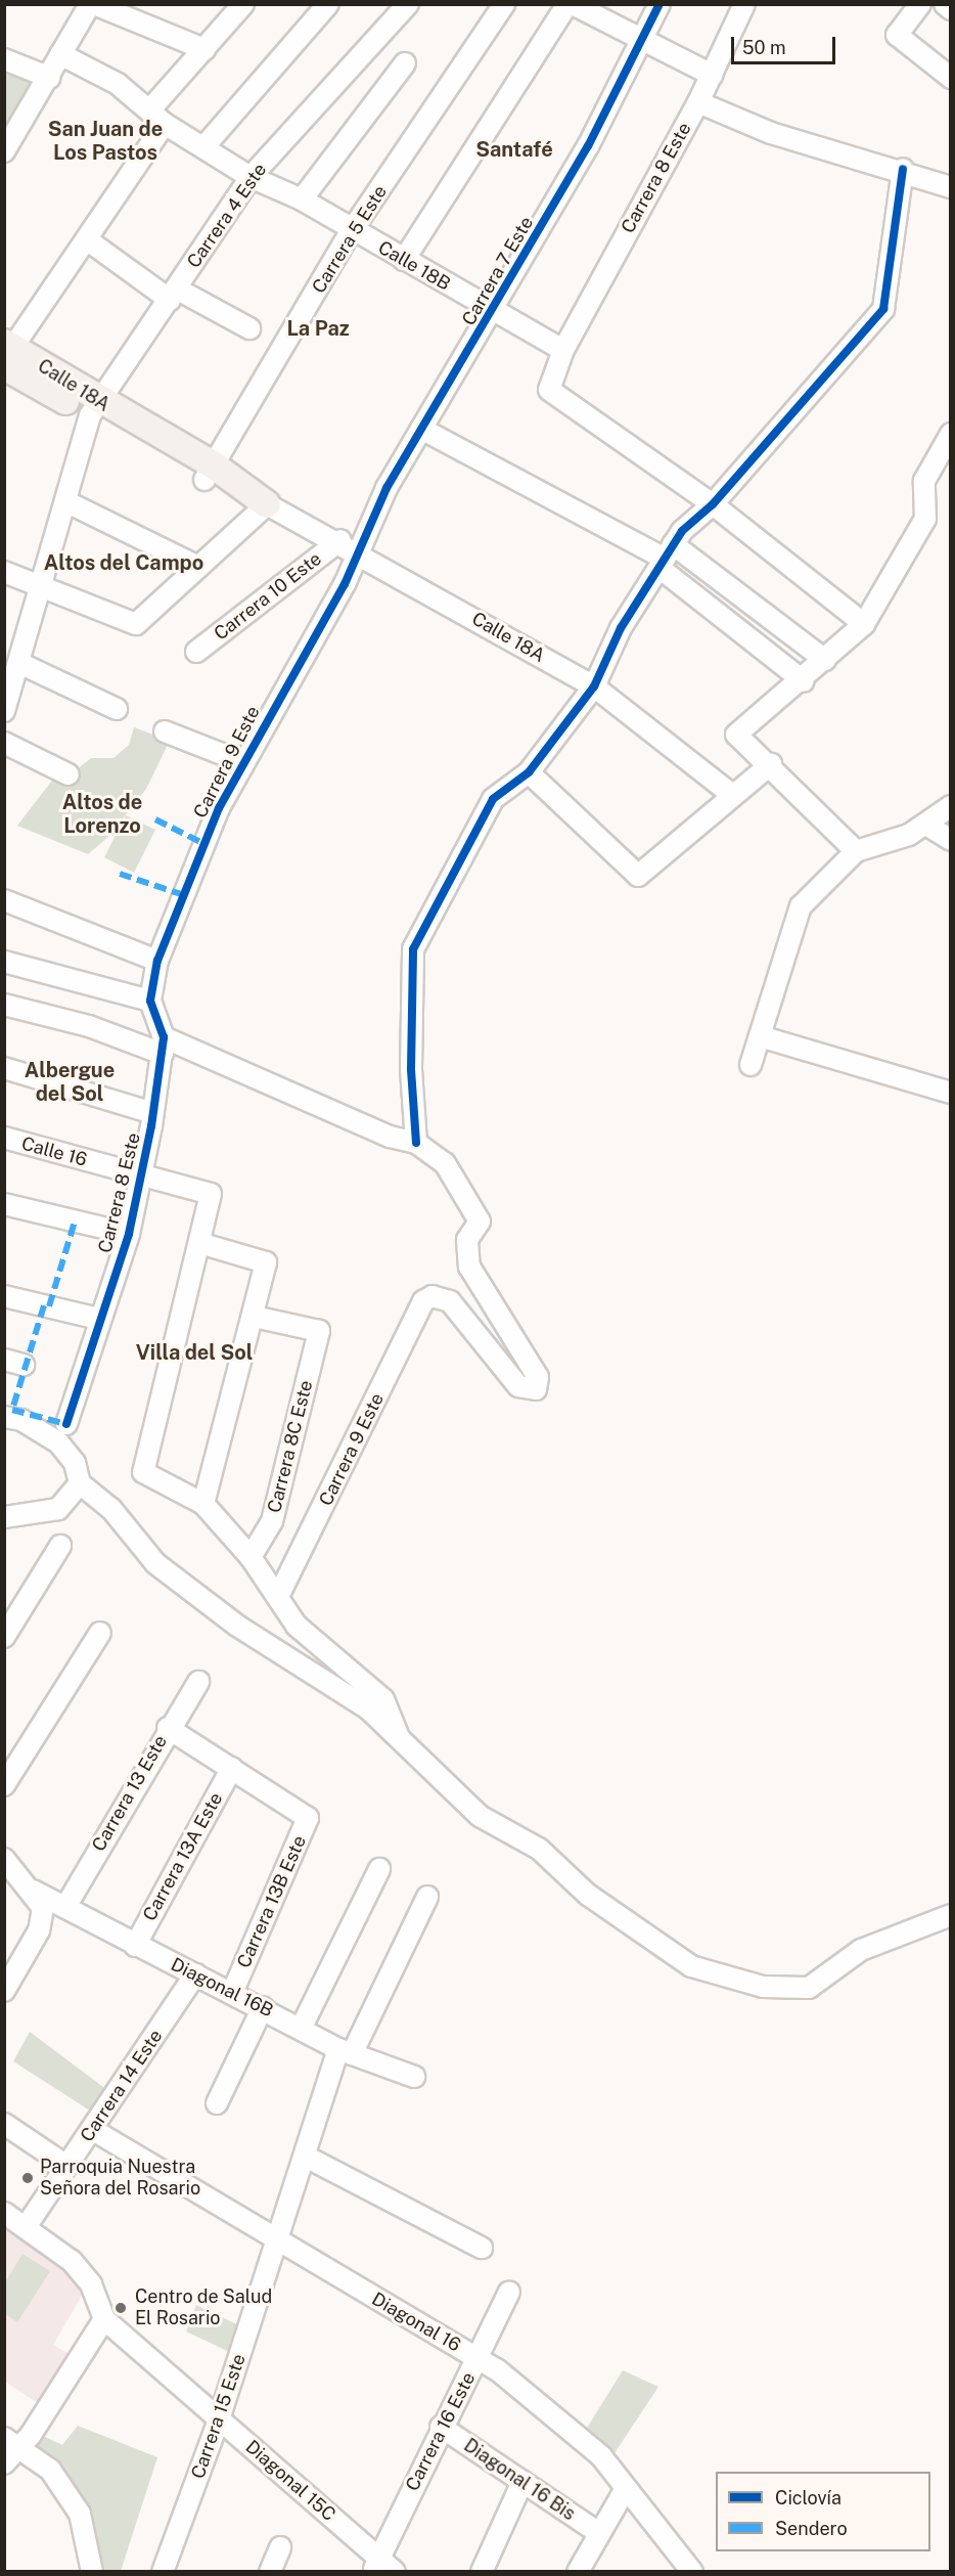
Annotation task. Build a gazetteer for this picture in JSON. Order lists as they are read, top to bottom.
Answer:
{
  "streets": {
    "main road": ["Calle 18A"],
    "street": [
      "Carrera 8 Este",
      "Carrera 4 Este",
      "Carrera 5 Este",
      "Calle 18B",
      "Carrera 7 Este",
      "Carrera 10 Este",
      "Carrera 9 Este",
      "Calle 16",
      "Carrera 8C Este",
      "Carrera 13 Este",
      "Carrera 13A Este",
      "Carrera 13B Este",
      "Diagonal 16B",
      "Carrera 14 Este",
      "Diagonal 16",
      "Carrera 15 Este",
      "Carrera 16 Este",
      "Diagonal 16 Bis",
      "Diagonal 15C"
    ]
  },
  "crossings": [
    ["Carrera 8 Este", "Calle 18B"],
    ["Carrera 8 Este", "Carrera 9 Este"],
    ["Carrera 8 Este", "Calle 16"],
    ["Carrera 4 Este", "Calle 18B"],
    ["Carrera 4 Este", "Calle 18A"],
    ["Carrera 5 Este", "Calle 18B"],
    ["Carrera 5 Este", "Calle 18A"],
    ["Calle 18B", "Carrera 7 Este"],
    ["Carrera 7 Este", "Calle 18A"],
    ["Carrera 7 Este", "Carrera 10 Este"],
    ["Carrera 7 Este", "Carrera 9 Este"],
    ["Calle 18A", "Carrera 10 Este"],
    ["Calle 18A", "Carrera 9 Este"],
    ["Carrera 10 Este", "Carrera 9 Este"],
    ["Carrera 13 Este", "Diagonal 16B"],
    ["Carrera 13A Este", "Carrera 13B Este"],
    ["Carrera 13A Este", "Diagonal 16B"],
    ["Carrera 13B Este", "Diagonal 16B"],
    ["Diagonal 16B", "Carrera 14 Este"],
    ["Diagonal 16B", "Carrera 15 Este"],
    ["Carrera 14 Este", "Diagonal 16"],
    ["Carrera 14 Este", "Diagonal 15C"],
    ["Diagonal 16", "Carrera 15 Este"],
    ["Diagonal 16", "Carrera 16 Este"],
    ["Carrera 15 Este", "Diagonal 15C"],
    ["Carrera 16 Este", "Diagonal 16 Bis"],
    ["Carrera 16 Este", "Diagonal 15C"]
  ],
  "districts": [
    "San Juan de Los Pastos",
    "Santafé",
    "La Paz",
    "Altos del Campo",
    "Altos de Lorenzo",
    "Albergue del Sol",
    "Villa del Sol"
  ],
  "places": ["Parroquia Nuestra Señora del Rosario", "Centro de Salud El Rosario"],
  "legend": ["Ciclovía", "Sendero"],
  "scale_bar": "50 m"
}
